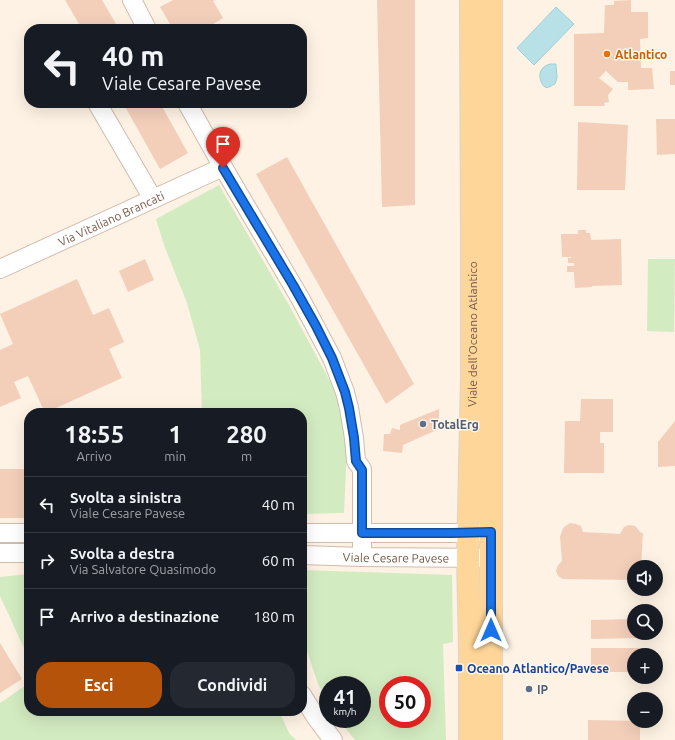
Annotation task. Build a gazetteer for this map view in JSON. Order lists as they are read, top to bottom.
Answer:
{
  "streets": {
    "main road": ["Viale dell'Oceano Atlantico"],
    "street": ["Via Vitaliano Brancati", "Viale Cesare Pavese"]
  },
  "crossings": [
    ["Viale dell'Oceano Atlantico", "Viale Cesare Pavese"]
  ],
  "places": {
    "other": ["Atlantico", "TotalErg", "IP"],
    "transit": ["Oceano Atlantico/Pavese"]
  },
  "page": {
    "turn": ["40 m", "Viale Cesare Pavese"],
    "eta": [
      "18:55",
      "Arrivo",
      "1",
      "min",
      "280",
      "m"
    ],
    "list": [
      {
        "name": "Svolta a sinistra",
        "note": "Viale Cesare Pavese",
        "value": "40 m"
      },
      {
        "name": "Svolta a destra",
        "note": "Via Salvatore Quasimodo",
        "value": "60 m"
      },
      {
        "name": "Arrivo a destinazione",
        "value": "180 m"
      }
    ],
    "map_buttons": ["+", "−"],
    "buttons": ["Esci", "Condividi"],
    "speed": "41 km/h",
    "limit": "50"
  }
}
